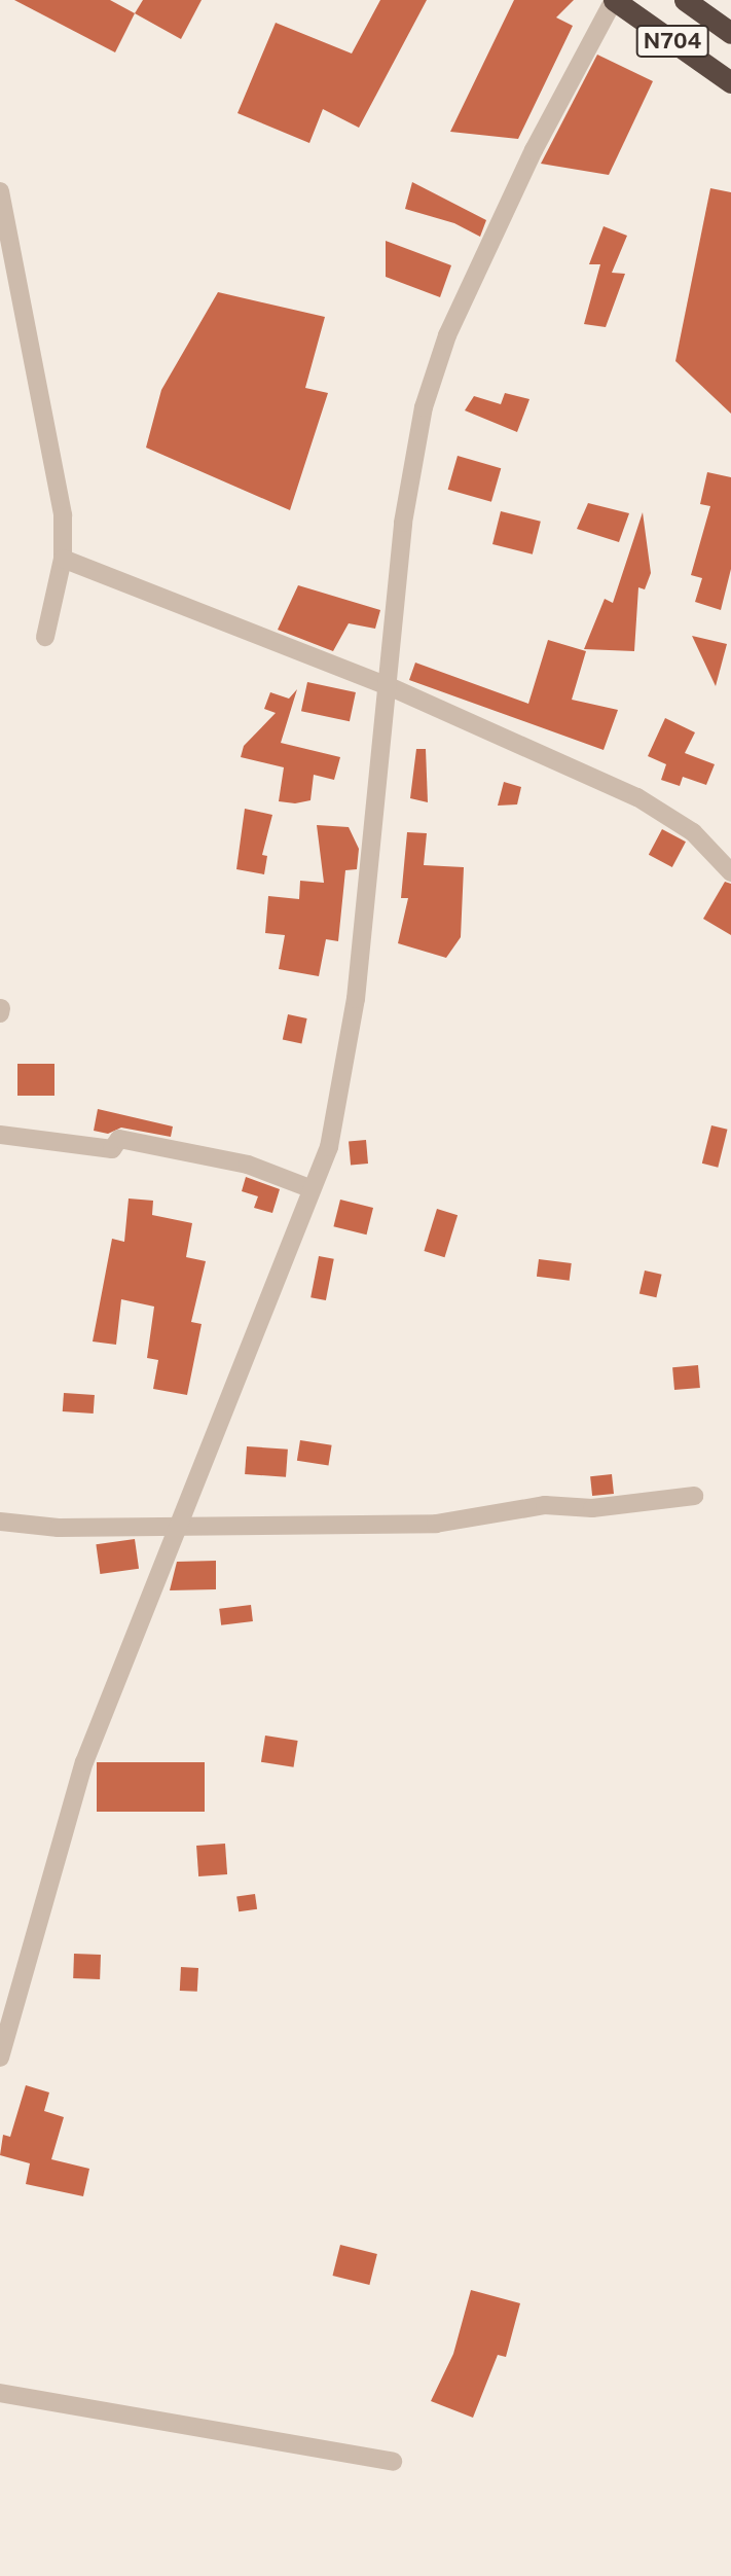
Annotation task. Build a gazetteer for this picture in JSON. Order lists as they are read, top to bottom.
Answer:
{
  "streets": {
    "highway": ["N704"]
  }
}
